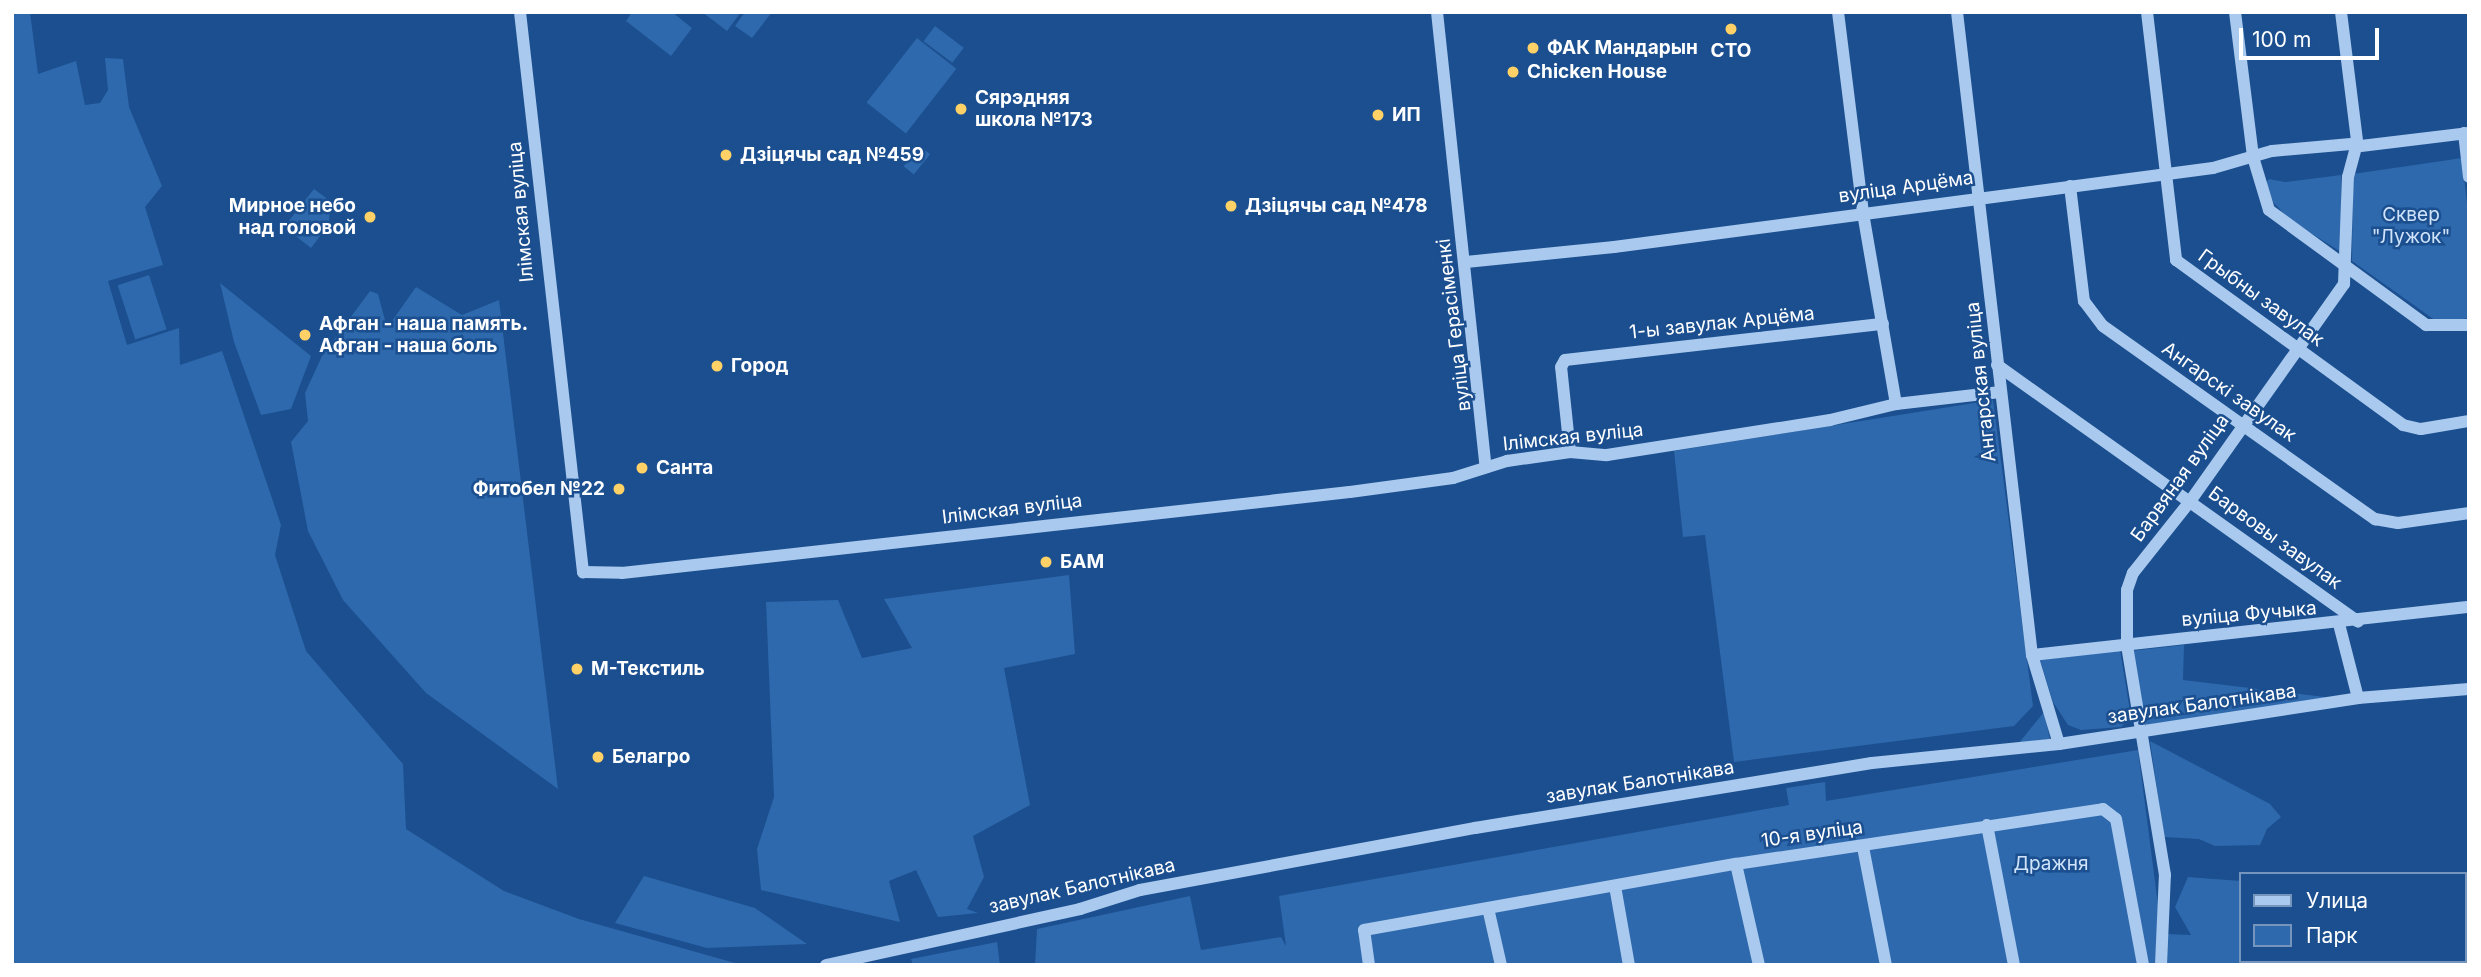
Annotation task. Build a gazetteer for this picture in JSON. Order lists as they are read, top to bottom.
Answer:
{
  "streets": {
    "street": [
      "вуліца Арцёма",
      "Ілімская вуліца",
      "Грыбны завулак",
      "1-ы завулак Арцёма",
      "вуліца Герасіменкі",
      "Ангарская вуліца",
      "Ангарскі завулак",
      "Барвяная вуліца",
      "Барвовы завулак",
      "вуліца Фучыка",
      "завулак Балотнікава",
      "10-я вуліца"
    ]
  },
  "crossings": [
    ["вуліца Арцёма", "Грыбны завулак"],
    ["вуліца Арцёма", "вуліца Герасіменкі"],
    ["вуліца Арцёма", "Ангарская вуліца"],
    ["вуліца Арцёма", "Ангарскі завулак"],
    ["вуліца Арцёма", "Барвяная вуліца"],
    ["Ілімская вуліца", "1-ы завулак Арцёма"],
    ["Ілімская вуліца", "вуліца Герасіменкі"],
    ["Ілімская вуліца", "Ангарская вуліца"],
    ["Грыбны завулак", "Барвяная вуліца"],
    ["Ангарская вуліца", "Барвовы завулак"],
    ["Ангарская вуліца", "вуліца Фучыка"],
    ["Ангарская вуліца", "завулак Балотнікава"],
    ["Ангарскі завулак", "Барвяная вуліца"],
    ["Барвяная вуліца", "Барвовы завулак"],
    ["Барвяная вуліца", "вуліца Фучыка"],
    ["Барвяная вуліца", "завулак Балотнікава"],
    ["Барвовы завулак", "вуліца Фучыка"]
  ],
  "parks": ["Сквер \"Лужок\"", "Дражня"],
  "places": [
    "СТО",
    "ФАК Мандарын",
    "Chicken House",
    "Сярэдняя школа №173",
    "ИП",
    "Дзіцячы сад №459",
    "Дзіцячы сад №478",
    "Мирное небо над головой",
    "Афган - наша память. Афган - наша боль",
    "Город",
    "Санта",
    "Фитобел №22",
    "БАМ",
    "М-Текстиль",
    "Белагро"
  ],
  "legend": ["Улица", "Парк"],
  "scale_bar": "100 m"
}
